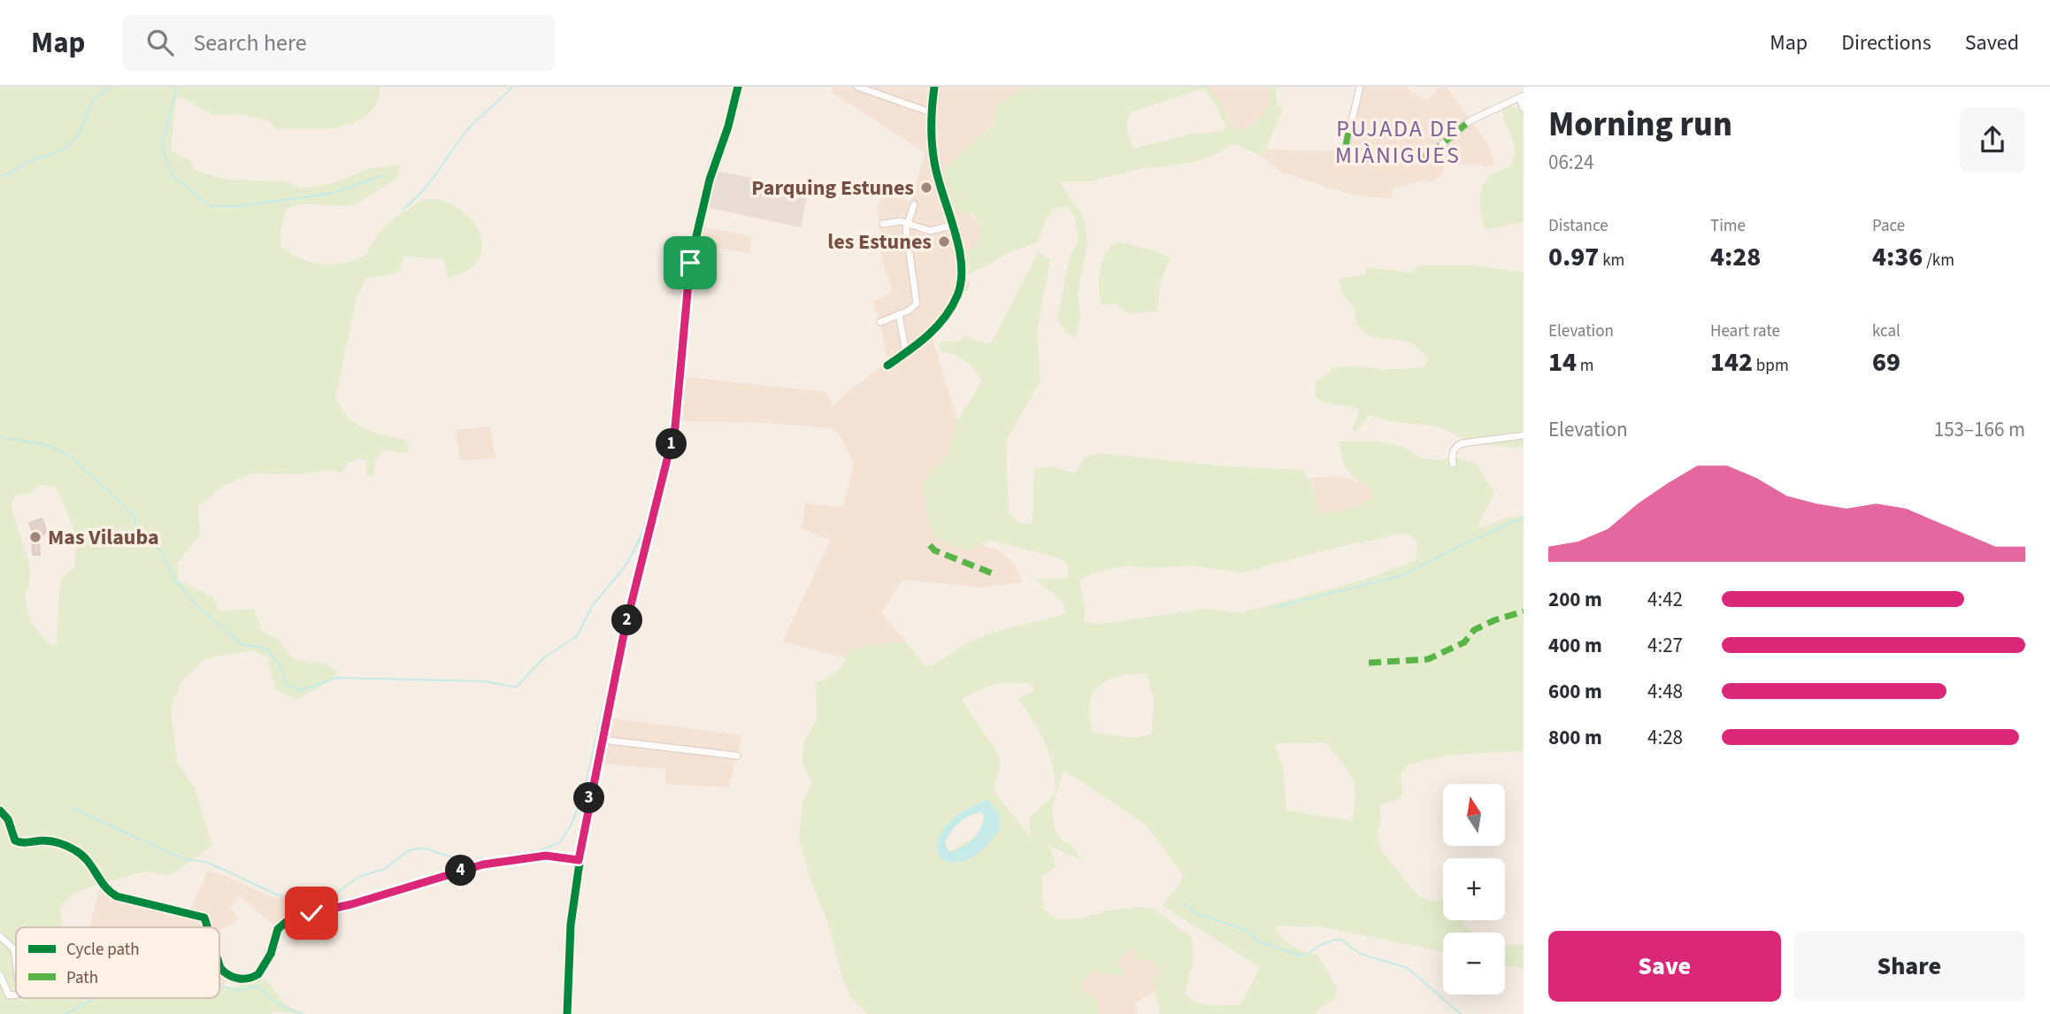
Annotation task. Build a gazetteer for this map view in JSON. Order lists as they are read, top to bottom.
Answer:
{
  "districts": ["PUJADA DE MIÀNIGUES"],
  "places": ["Parquing Estunes", "les Estunes", "Mas Vilauba"],
  "legend": ["Cycle path", "Path"],
  "north": "top",
  "page": {
    "header": "Map",
    "search": "Search here",
    "nav": ["Map", "Directions", "Saved"],
    "heading": ["Morning run", "06:24"],
    "stats": [
      ["Distance", "0.97 km"],
      ["Time", "4:28"],
      ["Pace", "4:36 /km"],
      ["Elevation", "14 m"],
      ["Heart rate", "142 bpm"],
      ["kcal", "69"]
    ],
    "chart": ["Elevation", "153–166 m"],
    "pins": [
      "1",
      "2",
      "3",
      "4"
    ],
    "list": [
      {
        "name": "200 m",
        "note": "4:42"
      },
      {
        "name": "400 m",
        "note": "4:27"
      },
      {
        "name": "600 m",
        "note": "4:48"
      },
      {
        "name": "800 m",
        "note": "4:28"
      }
    ],
    "map_buttons": ["+", "−"],
    "buttons": ["Save", "Share"]
  }
}
